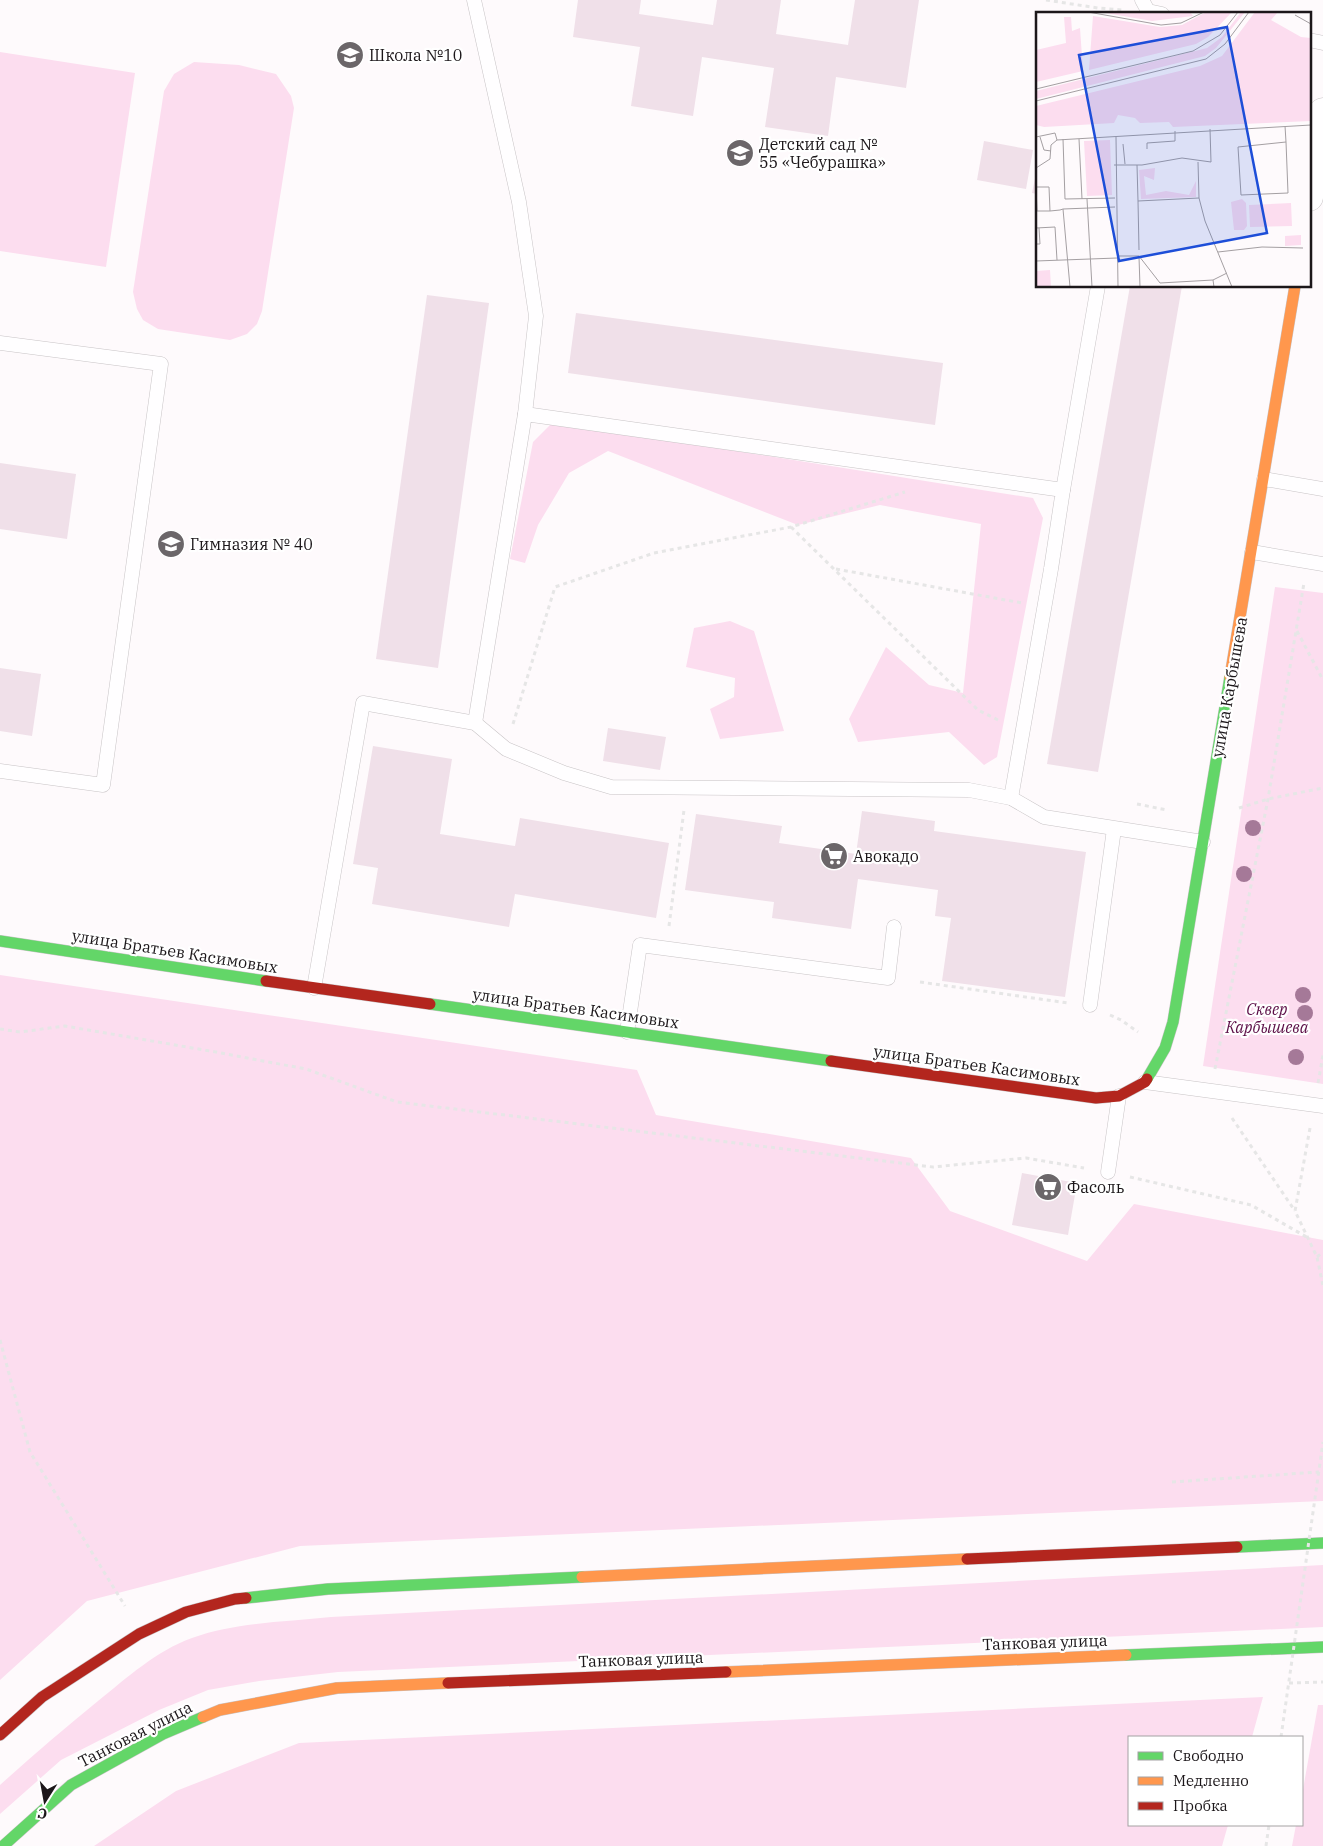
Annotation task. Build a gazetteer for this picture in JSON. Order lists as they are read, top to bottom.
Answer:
{
  "streets": {
    "main road": ["улица Карбышева", "улица Братьев Касимовых", "Танковая улица"]
  },
  "crossings": [
    ["улица Карбышева", "улица Братьев Касимовых"]
  ],
  "parks": ["Сквер Карбышева"],
  "places": {
    "school or university": ["Школа №10", "Детский сад № 55 «Чебурашка»", "Гимназия № 40"],
    "supermarket": ["Авокадо", "Фасоль"]
  },
  "legend": ["Свободно", "Медленно", "Пробка"],
  "north": "bottom"
}
